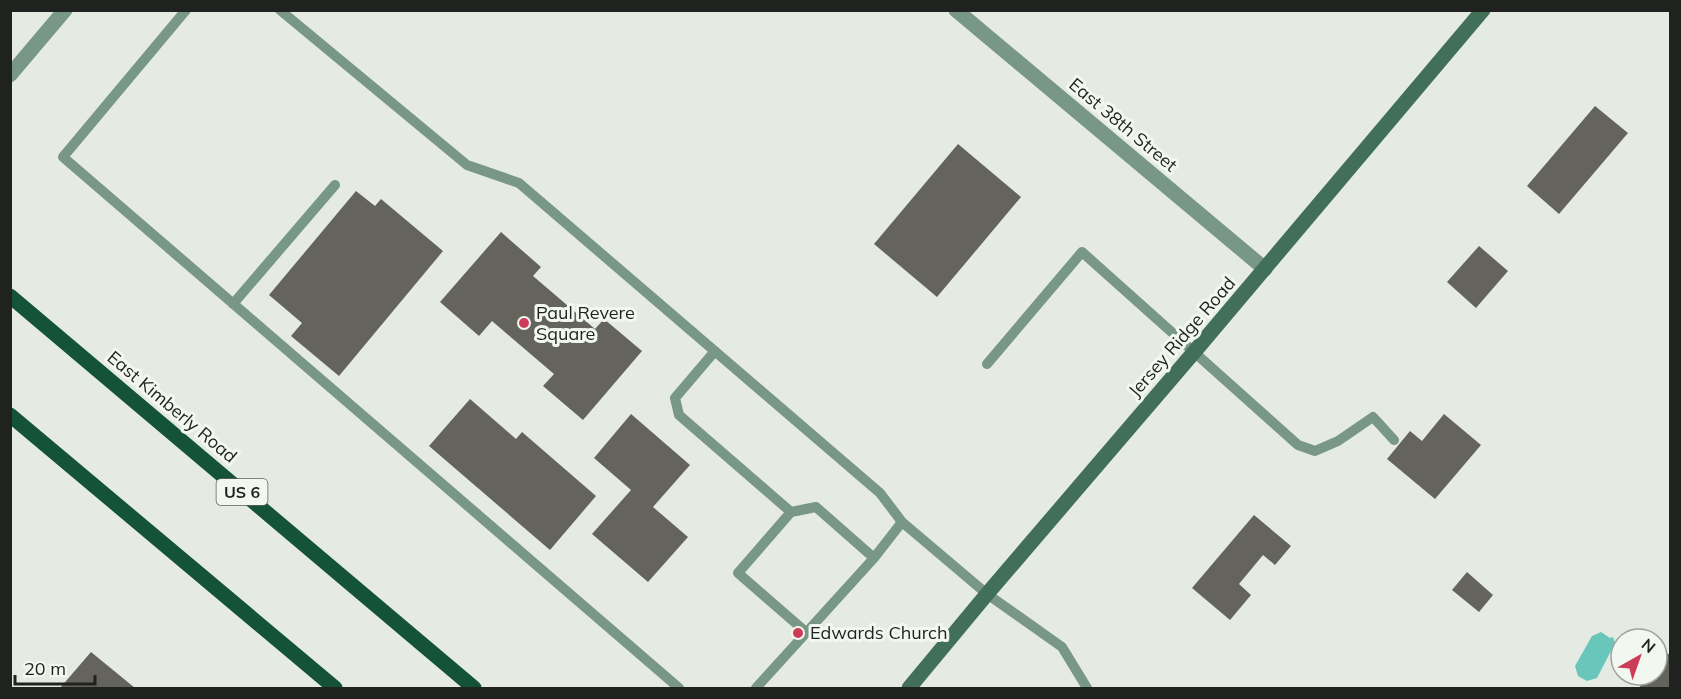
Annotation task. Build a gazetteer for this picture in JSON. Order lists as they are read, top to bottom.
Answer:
{
  "streets": {
    "main road": ["Jersey Ridge Road", "East Kimberly Road", "US 6"],
    "street": ["East 38th Street"]
  },
  "crossings": [
    ["East 38th Street", "Jersey Ridge Road"]
  ],
  "places": ["Paul Revere Square", "Edwards Church"],
  "scale_bar": "20 m",
  "north": "top right"
}
